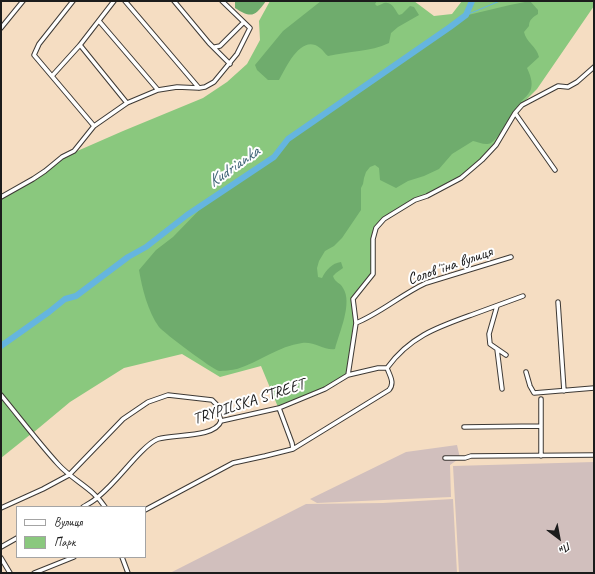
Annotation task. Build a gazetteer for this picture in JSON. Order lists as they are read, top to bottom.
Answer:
{
  "streets": {
    "street": ["Соловʼїна вулиця", "TRYPILSKA STREET"]
  },
  "water": ["Kudrianka"],
  "legend": ["Вулиця", "Парк"],
  "north": "bottom right"
}
